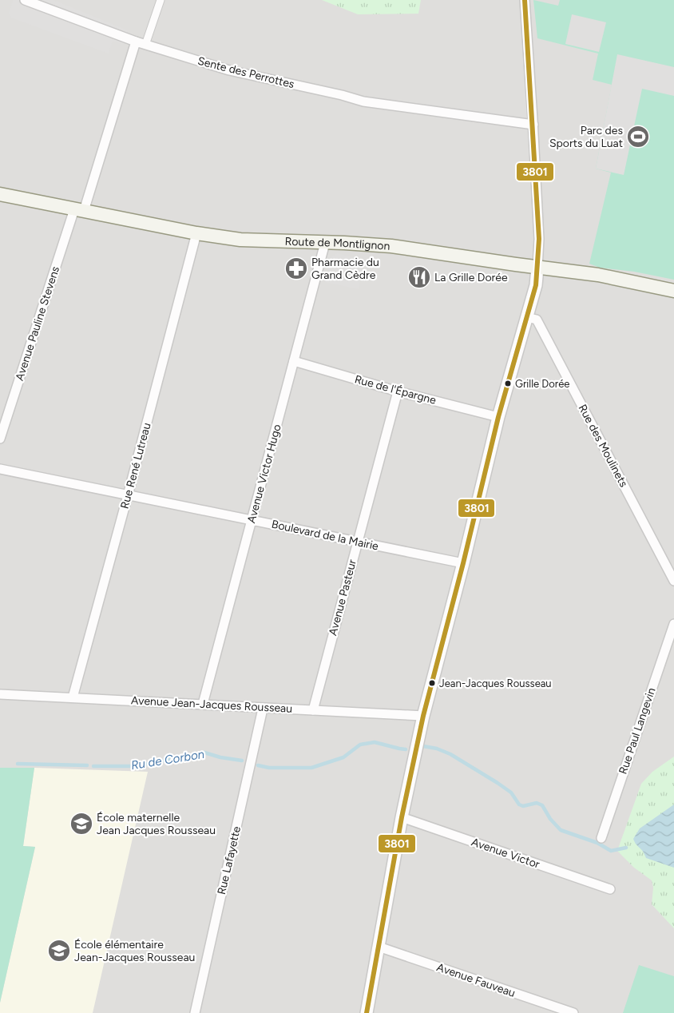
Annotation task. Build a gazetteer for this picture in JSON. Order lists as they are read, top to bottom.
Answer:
{
  "streets": {
    "main road": ["Route de Montlignon"],
    "street": [
      "Sente des Perrottes",
      "Avenue Pauline Stevens",
      "Rue de l'Épargne",
      "Rue des Moulinets",
      "Rue René Lutreau",
      "Avenue Victor Hugo",
      "Boulevard de la Mairie",
      "Avenue Pasteur",
      "Avenue Jean-Jacques Rousseau",
      "Rue Paul Langevin",
      "Avenue Victor",
      "Rue Lafayette",
      "Avenue Fauveau"
    ]
  },
  "crossings": [
    ["Route de Montlignon", "Avenue Pauline Stevens"],
    ["Route de Montlignon", "Rue René Lutreau"],
    ["Route de Montlignon", "Avenue Victor Hugo"],
    ["Rue de l'Épargne", "Avenue Victor Hugo"],
    ["Rue de l'Épargne", "Avenue Pasteur"],
    ["Rue René Lutreau", "Boulevard de la Mairie"],
    ["Rue René Lutreau", "Avenue Jean-Jacques Rousseau"],
    ["Avenue Victor Hugo", "Boulevard de la Mairie"],
    ["Avenue Victor Hugo", "Avenue Jean-Jacques Rousseau"],
    ["Boulevard de la Mairie", "Avenue Pasteur"],
    ["Avenue Pasteur", "Avenue Jean-Jacques Rousseau"],
    ["Avenue Jean-Jacques Rousseau", "Rue Lafayette"]
  ],
  "water": ["Ru de Corbon"],
  "places": {
    "sports": ["Parc des Sports du Luat"],
    "pharmacy": ["Pharmacie du Grand Cèdre"],
    "restaurant": ["La Grille Dorée"],
    "other": ["Grille Dorée", "Jean-Jacques Rousseau"],
    "school or university": ["École maternelle Jean Jacques Rousseau", "École élémentaire Jean-Jacques Rousseau"]
  },
  "lines": ["transit line 3801"]
}
